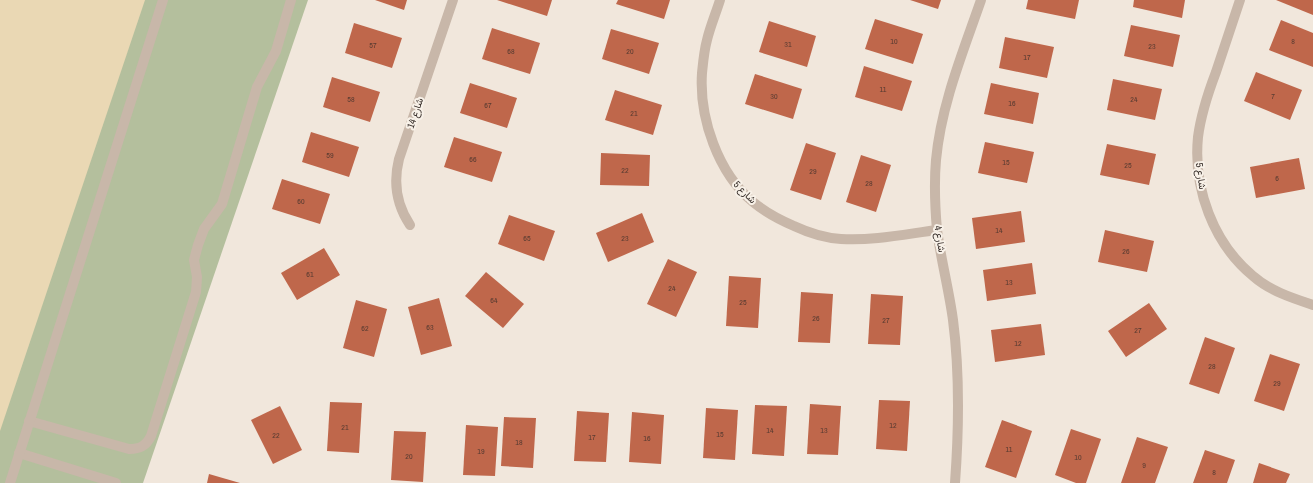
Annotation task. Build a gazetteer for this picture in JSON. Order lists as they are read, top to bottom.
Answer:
{
  "streets": {
    "street": ["شارع 14", "شارع 5", "شارع 4"]
  },
  "crossings": [
    ["شارع 5", "شارع 4"]
  ],
  "house_numbers": [
    "10",
    "8",
    "31",
    "57",
    "23",
    "68",
    "20",
    "17",
    "11",
    "30",
    "7",
    "58",
    "24",
    "16",
    "67",
    "21",
    "59",
    "66",
    "15",
    "25",
    "22",
    "29",
    "6",
    "28",
    "60",
    "14",
    "65",
    "23",
    "26",
    "61",
    "13",
    "24",
    "64",
    "25",
    "26",
    "27",
    "63",
    "62",
    "27",
    "12",
    "28",
    "29",
    "12",
    "21",
    "14",
    "13",
    "15",
    "22",
    "17",
    "16",
    "18",
    "11",
    "19",
    "20",
    "10",
    "9",
    "8"
  ]
}
